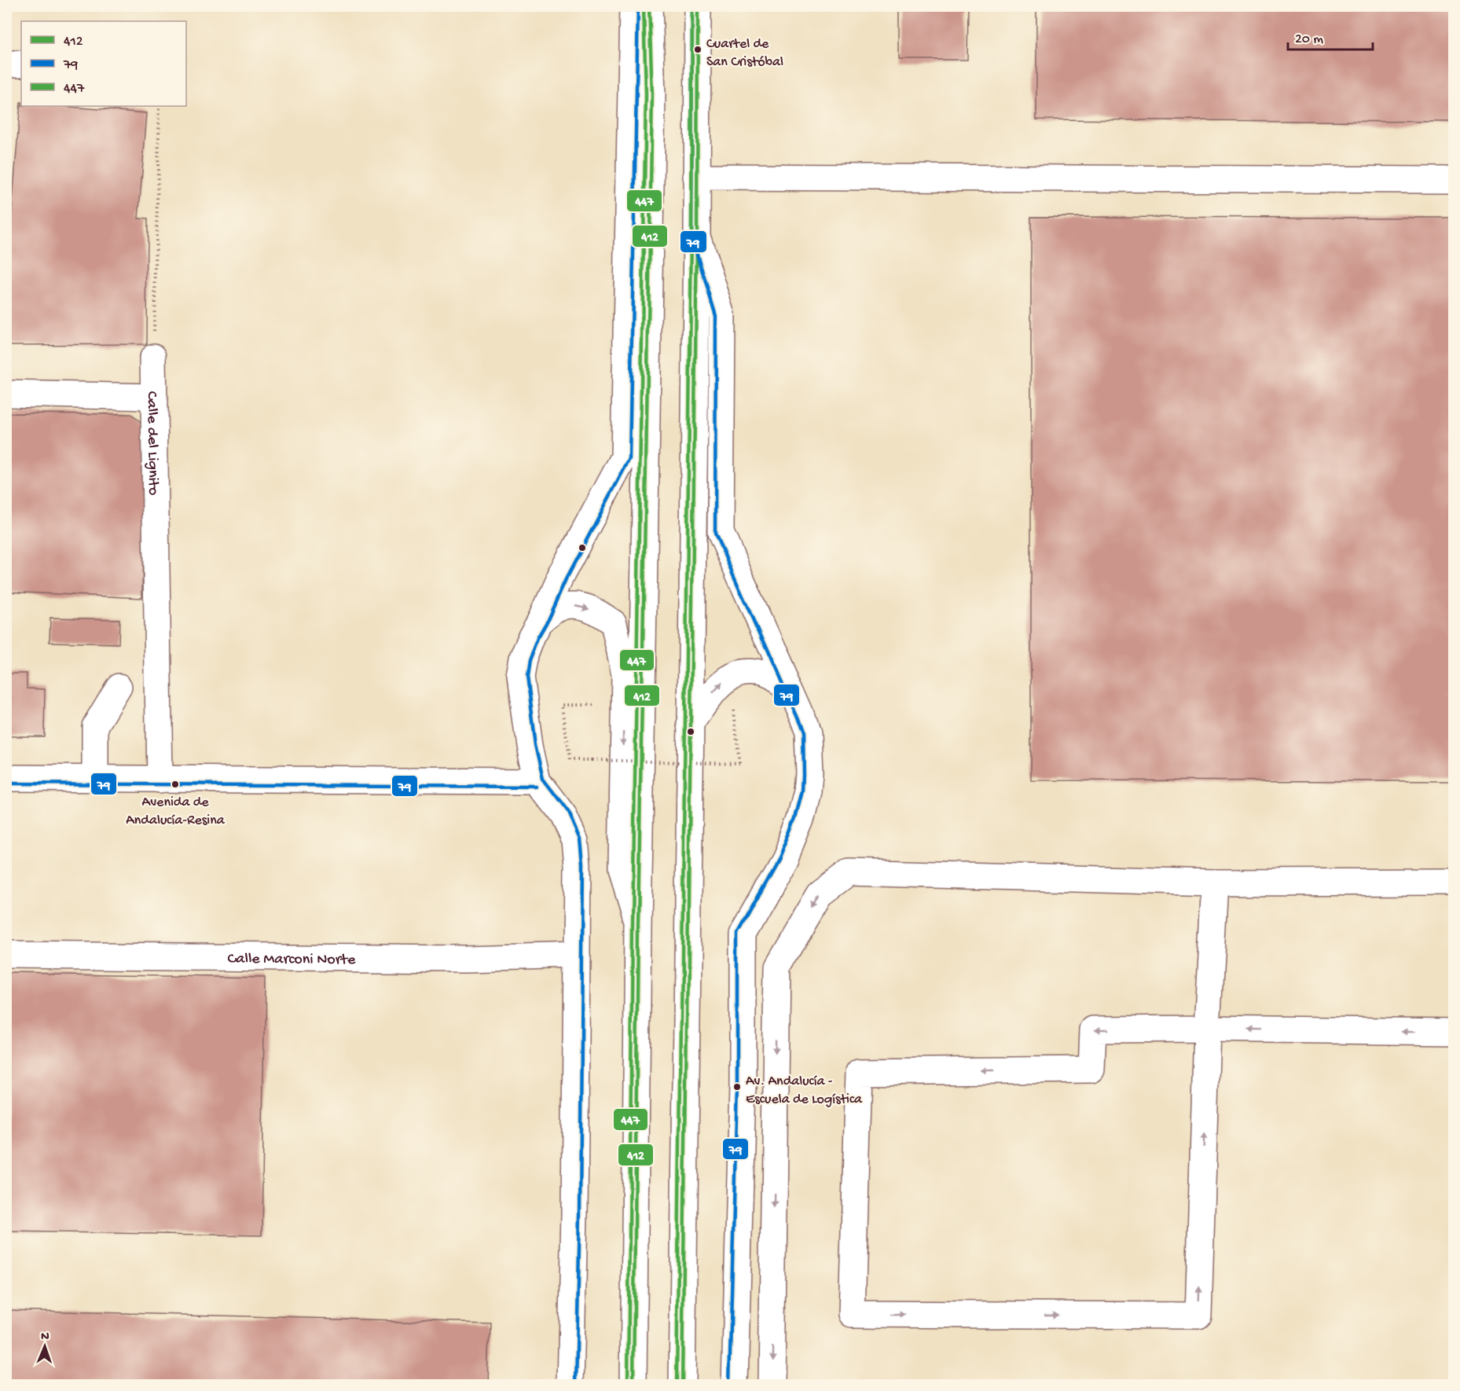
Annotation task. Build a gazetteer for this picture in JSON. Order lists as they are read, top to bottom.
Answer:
{
  "streets": {
    "street": ["Calle del Lignito", "Calle Marconi Norte"]
  },
  "places": ["Cuartel de San Cristóbal", "Avenida de Andalucía-Resina", "Av. Andalucía - Escuela de Logística"],
  "lines": ["transit line 412", "transit line 79", "transit line 447"],
  "legend": ["412", "79", "447"],
  "scale_bar": "20 m",
  "north": "top"
}
